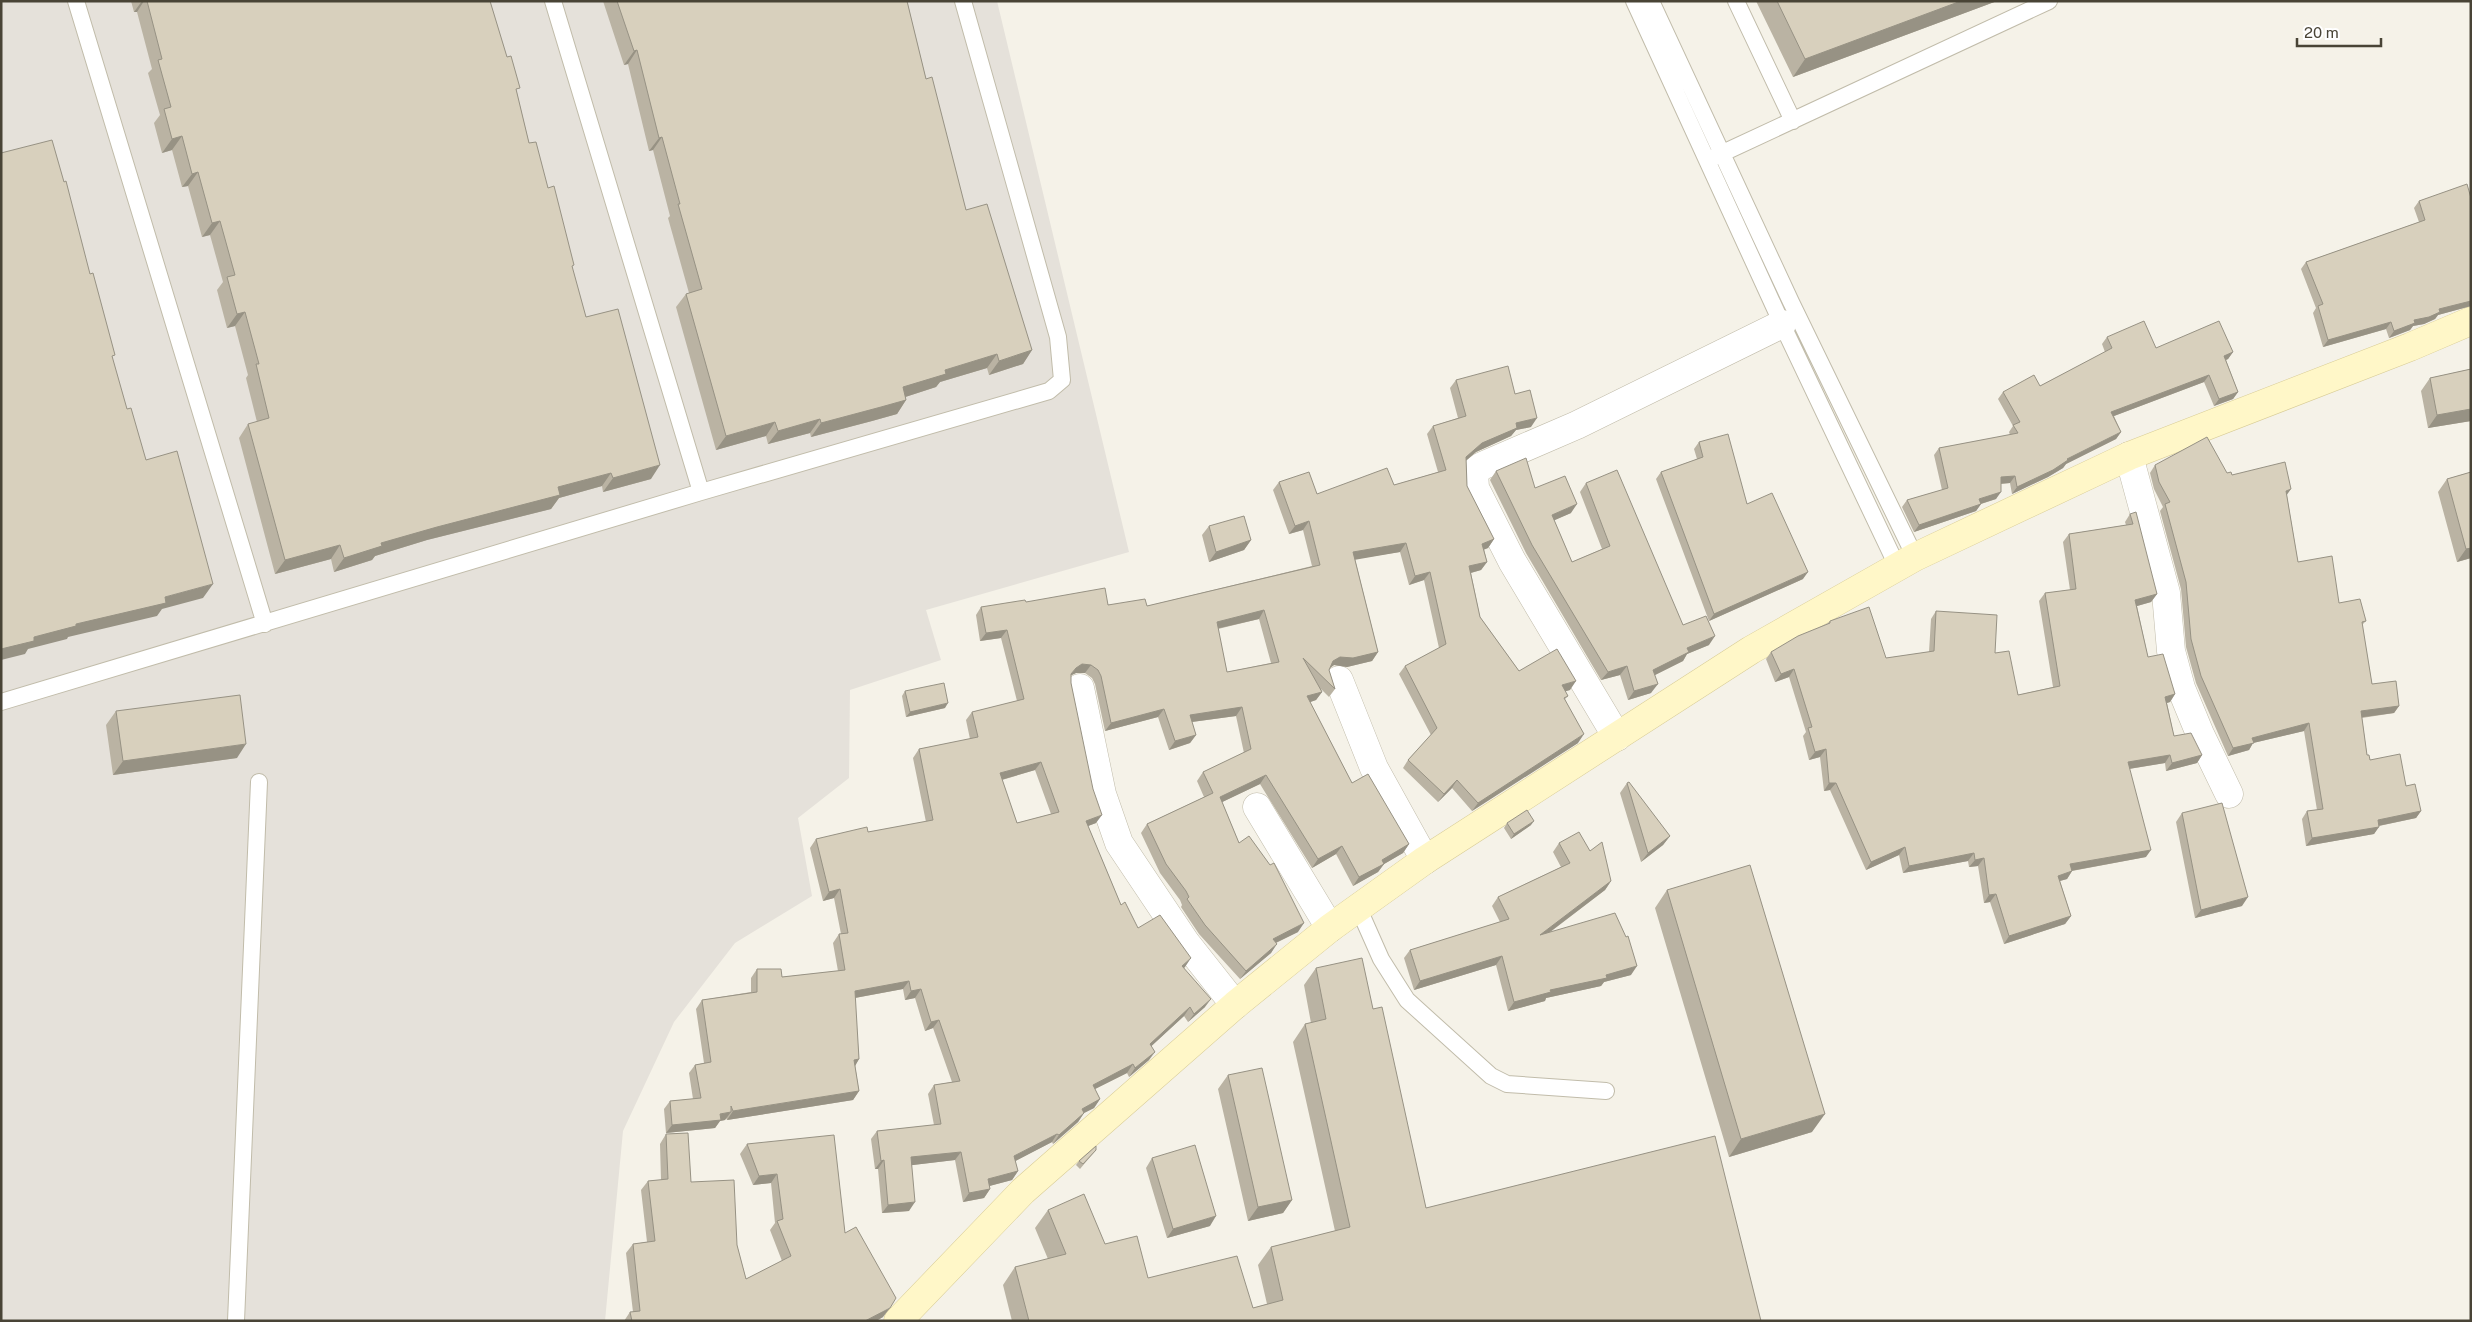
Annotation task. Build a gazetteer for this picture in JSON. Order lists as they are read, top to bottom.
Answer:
{
  "scale_bar": "20 m"
}
